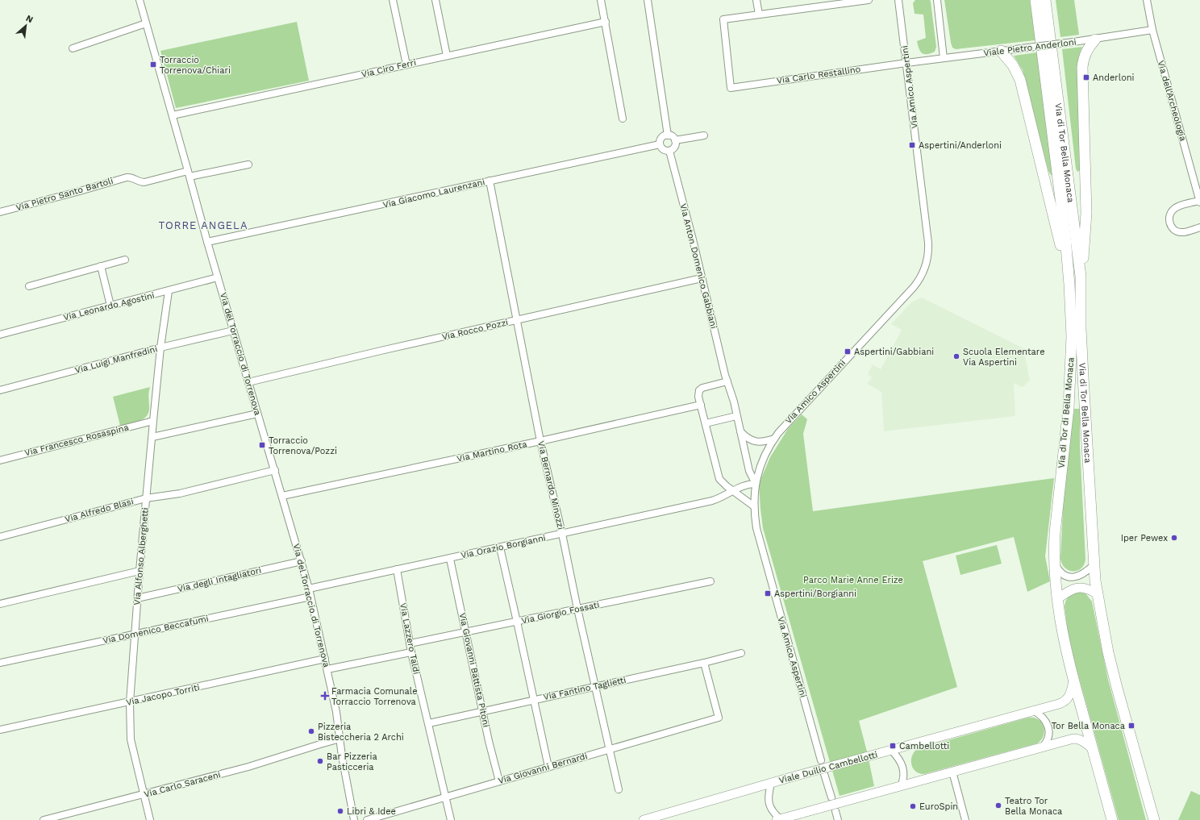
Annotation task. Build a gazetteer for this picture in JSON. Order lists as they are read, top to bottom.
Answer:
{
  "streets": {
    "main road": ["Via di Tor Bella Monaca", "Via di Tor di Bella Monaca", "Viale Duilio Cambellotti"],
    "street": [
      "Viale Pietro Anderloni",
      "Via Ciro Ferri",
      "Via Carlo Restallino",
      "Via Amico Aspertini",
      "Via dell'Archeologia",
      "Via Giacomo Laurenzani",
      "Via Pietro Santo Bartoli",
      "Via Anton Domenico Gabbiani",
      "Via Leonardo Agostini",
      "Via Rocco Pozzi",
      "Via del Torraccio di Torrenova",
      "Via Luigi Manfredini",
      "Via Francesco Rosaspina",
      "Via Martino Rota",
      "Via Bernardo Minozzi",
      "Via Alfredo Blasi",
      "Via Orazio Borgianni",
      "Via Alfonso Alberghetti",
      "Via degli Intagliatori",
      "Via Giorgio Fossati",
      "Via Domenico Beccafumi",
      "Via Lazzero Taldi",
      "Via Giovanni Battista Pitoni",
      "Via Fantino Taglietti",
      "Via Jacopo Torriti",
      "Via Giovanni Bernardi",
      "Via Carlo Saraceni"
    ]
  },
  "crossings": [
    ["Viale Pietro Anderloni", "Via Carlo Restallino"],
    ["Viale Pietro Anderloni", "Via Amico Aspertini"],
    ["Viale Pietro Anderloni", "Via dell'Archeologia"],
    ["Via Ciro Ferri", "Via del Torraccio di Torrenova"],
    ["Via Carlo Restallino", "Via Amico Aspertini"],
    ["Via Amico Aspertini", "Via Anton Domenico Gabbiani"],
    ["Via Amico Aspertini", "Via Orazio Borgianni"],
    ["Via Giacomo Laurenzani", "Via Anton Domenico Gabbiani"],
    ["Via Giacomo Laurenzani", "Via del Torraccio di Torrenova"],
    ["Via Giacomo Laurenzani", "Via Bernardo Minozzi"],
    ["Via Pietro Santo Bartoli", "Via del Torraccio di Torrenova"],
    ["Via Anton Domenico Gabbiani", "Via Rocco Pozzi"],
    ["Via Anton Domenico Gabbiani", "Via Orazio Borgianni"],
    ["Via Leonardo Agostini", "Via del Torraccio di Torrenova"],
    ["Via Leonardo Agostini", "Via Alfonso Alberghetti"],
    ["Via Rocco Pozzi", "Via del Torraccio di Torrenova"],
    ["Via Rocco Pozzi", "Via Bernardo Minozzi"],
    ["Via del Torraccio di Torrenova", "Via Luigi Manfredini"],
    ["Via del Torraccio di Torrenova", "Via Martino Rota"],
    ["Via del Torraccio di Torrenova", "Via Alfredo Blasi"],
    ["Via del Torraccio di Torrenova", "Via Orazio Borgianni"],
    ["Via del Torraccio di Torrenova", "Via degli Intagliatori"],
    ["Via del Torraccio di Torrenova", "Via Domenico Beccafumi"],
    ["Via del Torraccio di Torrenova", "Via Jacopo Torriti"],
    ["Via del Torraccio di Torrenova", "Via Carlo Saraceni"],
    ["Via Luigi Manfredini", "Via Alfonso Alberghetti"],
    ["Via di Tor di Bella Monaca", "Viale Duilio Cambellotti"],
    ["Via Francesco Rosaspina", "Via Alfonso Alberghetti"],
    ["Via Martino Rota", "Via Bernardo Minozzi"],
    ["Via Bernardo Minozzi", "Via Orazio Borgianni"],
    ["Via Bernardo Minozzi", "Via Giorgio Fossati"],
    ["Via Bernardo Minozzi", "Via Fantino Taglietti"],
    ["Via Bernardo Minozzi", "Via Giovanni Bernardi"],
    ["Via Alfredo Blasi", "Via Alfonso Alberghetti"],
    ["Via Orazio Borgianni", "Via Lazzero Taldi"],
    ["Via Orazio Borgianni", "Via Giovanni Battista Pitoni"],
    ["Via Alfonso Alberghetti", "Via degli Intagliatori"],
    ["Via Alfonso Alberghetti", "Via Domenico Beccafumi"],
    ["Via Alfonso Alberghetti", "Via Jacopo Torriti"],
    ["Via Alfonso Alberghetti", "Via Carlo Saraceni"],
    ["Via Giorgio Fossati", "Via Lazzero Taldi"],
    ["Via Giorgio Fossati", "Via Giovanni Battista Pitoni"],
    ["Via Lazzero Taldi", "Via Fantino Taglietti"],
    ["Via Lazzero Taldi", "Via Giovanni Bernardi"],
    ["Via Giovanni Battista Pitoni", "Via Fantino Taglietti"],
    ["Via Giovanni Battista Pitoni", "Via Giovanni Bernardi"],
    ["Via Fantino Taglietti", "Via Giovanni Bernardi"]
  ],
  "districts": ["TORRE ANGELA"],
  "parks": ["Parco Marie Anne Erize"],
  "places": {
    "transit": [
      "Torraccio Torrenova/Chiari",
      "Anderloni",
      "Aspertini/Anderloni",
      "Aspertini/Gabbiani",
      "Torraccio Torrenova/Pozzi",
      "Aspertini/Borgianni",
      "Tor Bella Monaca",
      "Cambellotti"
    ],
    "other": [
      "Scuola Elementare Via Aspertini",
      "Iper Pewex",
      "Pizzeria Bisteccheria 2 Archi",
      "Bar Pizzeria Pasticceria",
      "Teatro Tor Bella Monaca",
      "EuroSpin",
      "Libri & Idee"
    ],
    "health": ["Farmacia Comunale Torraccio Torrenova"]
  },
  "north": "top right"
}
